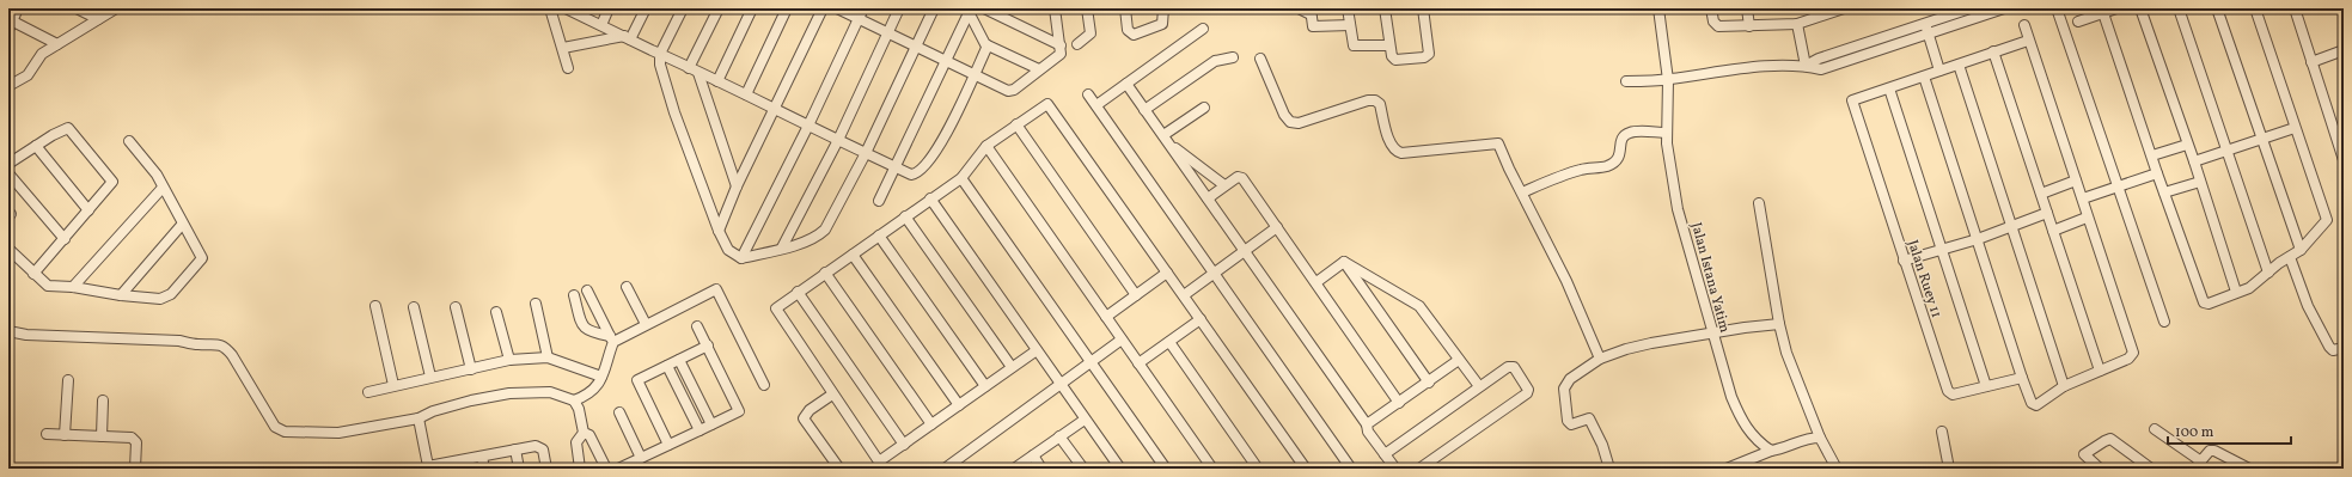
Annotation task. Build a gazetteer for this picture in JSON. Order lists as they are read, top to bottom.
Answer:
{
  "streets": {
    "street": ["Jalan Istana Yatim", "Jalan Ruey 11"]
  },
  "scale_bar": "100 m"
}
